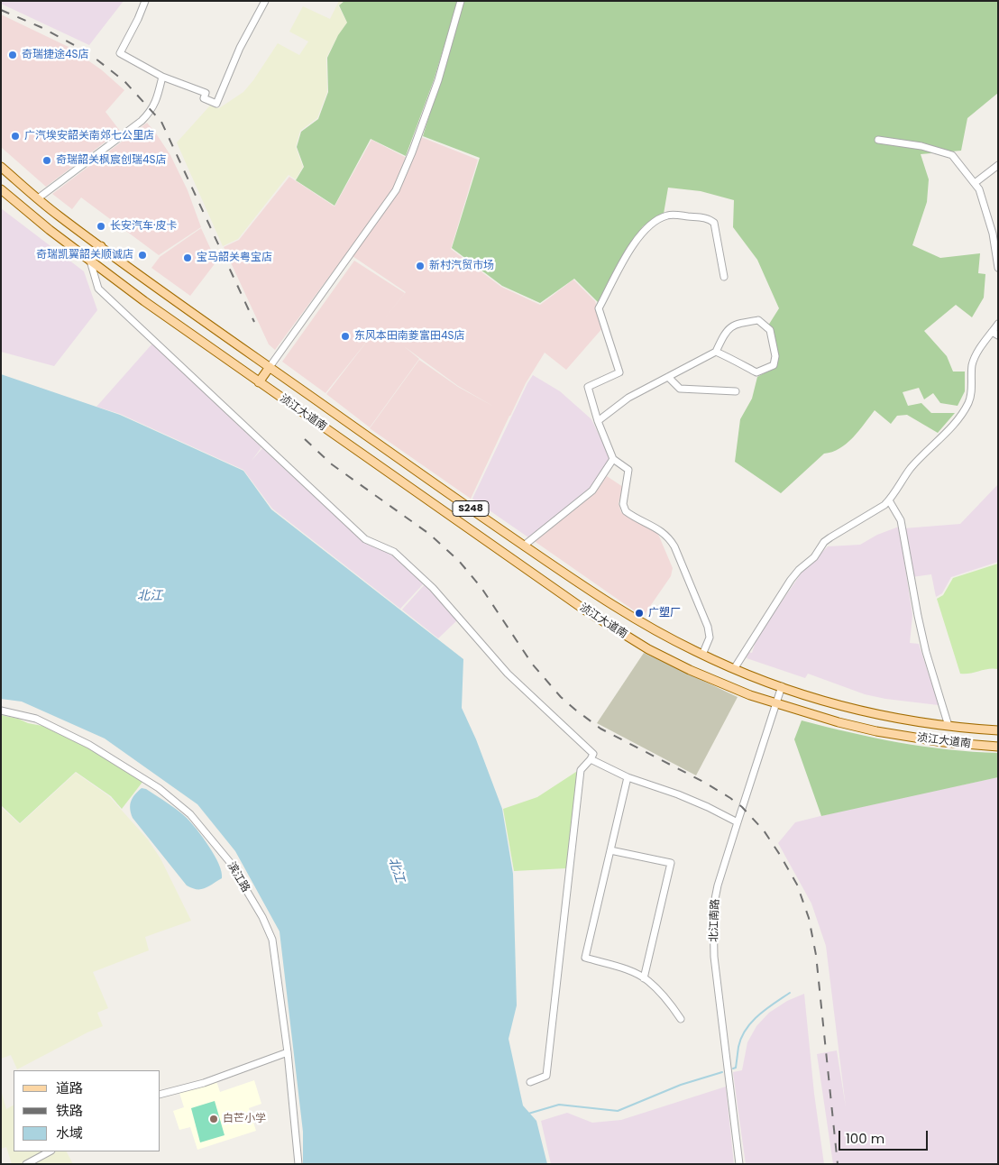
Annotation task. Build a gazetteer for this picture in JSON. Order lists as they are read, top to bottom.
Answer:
{
  "streets": {
    "main road": ["浈江大道南", "S248"],
    "street": ["滨江路", "北江南路"]
  },
  "crossings": [
    ["浈江大道南", "北江南路"]
  ],
  "water": ["北江"],
  "places": [
    "奇瑞捷途4S店",
    "广汽埃安韶关南郊七公里店",
    "奇瑞韶关枫宸创瑞4S店",
    "长安汽车·皮卡",
    "奇瑞凯翼韶关顺诚店",
    "宝马韶关粤宝店",
    "新村汽贸市场",
    "东风本田南菱富田4S店",
    "广塑厂",
    "白芒小学"
  ],
  "legend": ["道路", "铁路", "水域"],
  "scale_bar": "100 m"
}
